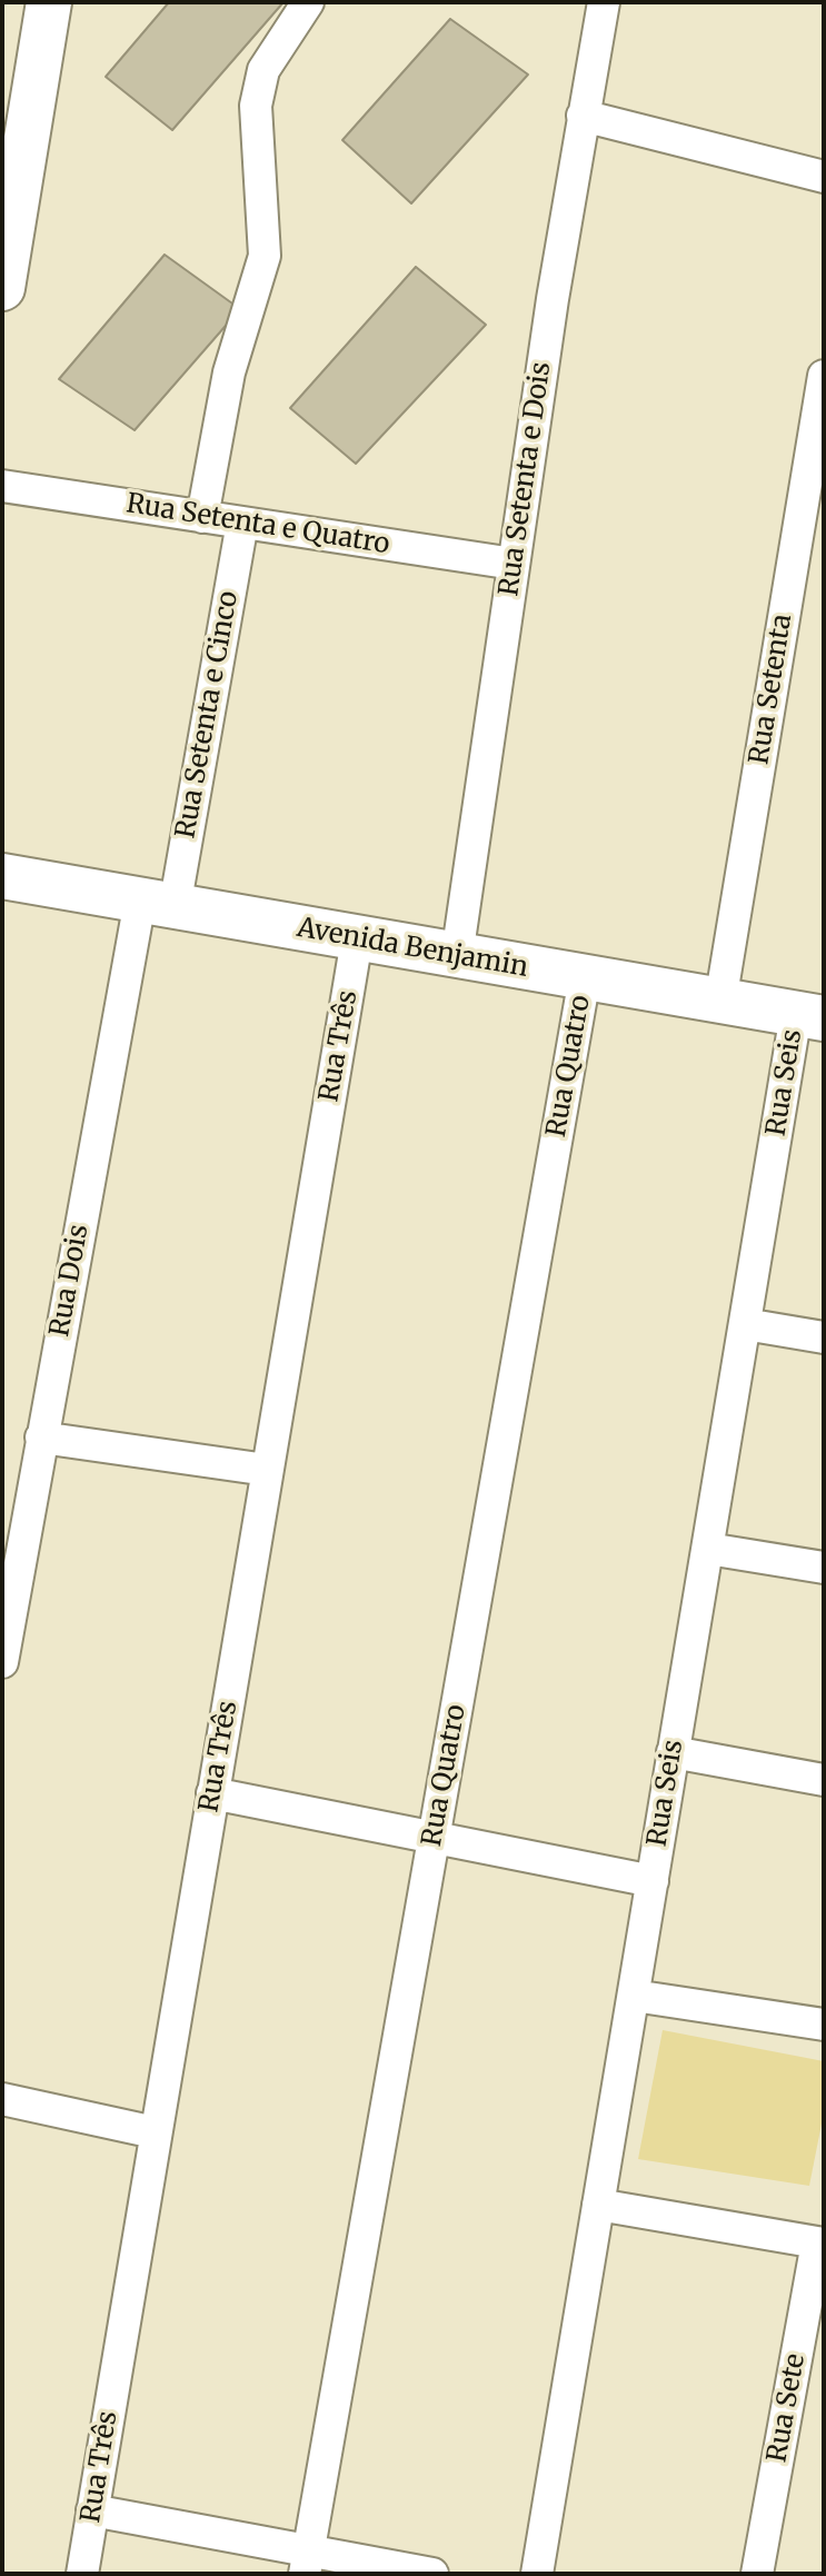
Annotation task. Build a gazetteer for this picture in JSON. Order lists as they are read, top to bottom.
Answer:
{
  "streets": {
    "street": [
      "Rua Setenta e Dois",
      "Rua Setenta e Quatro",
      "Rua Setenta",
      "Rua Setenta e Cinco",
      "Avenida Benjamin",
      "Rua Três",
      "Rua Quatro",
      "Rua Seis",
      "Rua Dois",
      "Rua Sete"
    ]
  },
  "crossings": [
    ["Rua Setenta e Dois", "Rua Setenta e Quatro"],
    ["Rua Setenta e Dois", "Avenida Benjamin"],
    ["Rua Setenta e Quatro", "Rua Setenta e Cinco"],
    ["Rua Setenta", "Avenida Benjamin"],
    ["Rua Setenta e Cinco", "Avenida Benjamin"],
    ["Rua Setenta e Cinco", "Rua Dois"],
    ["Avenida Benjamin", "Rua Três"],
    ["Avenida Benjamin", "Rua Quatro"],
    ["Avenida Benjamin", "Rua Seis"],
    ["Avenida Benjamin", "Rua Dois"]
  ]
}
